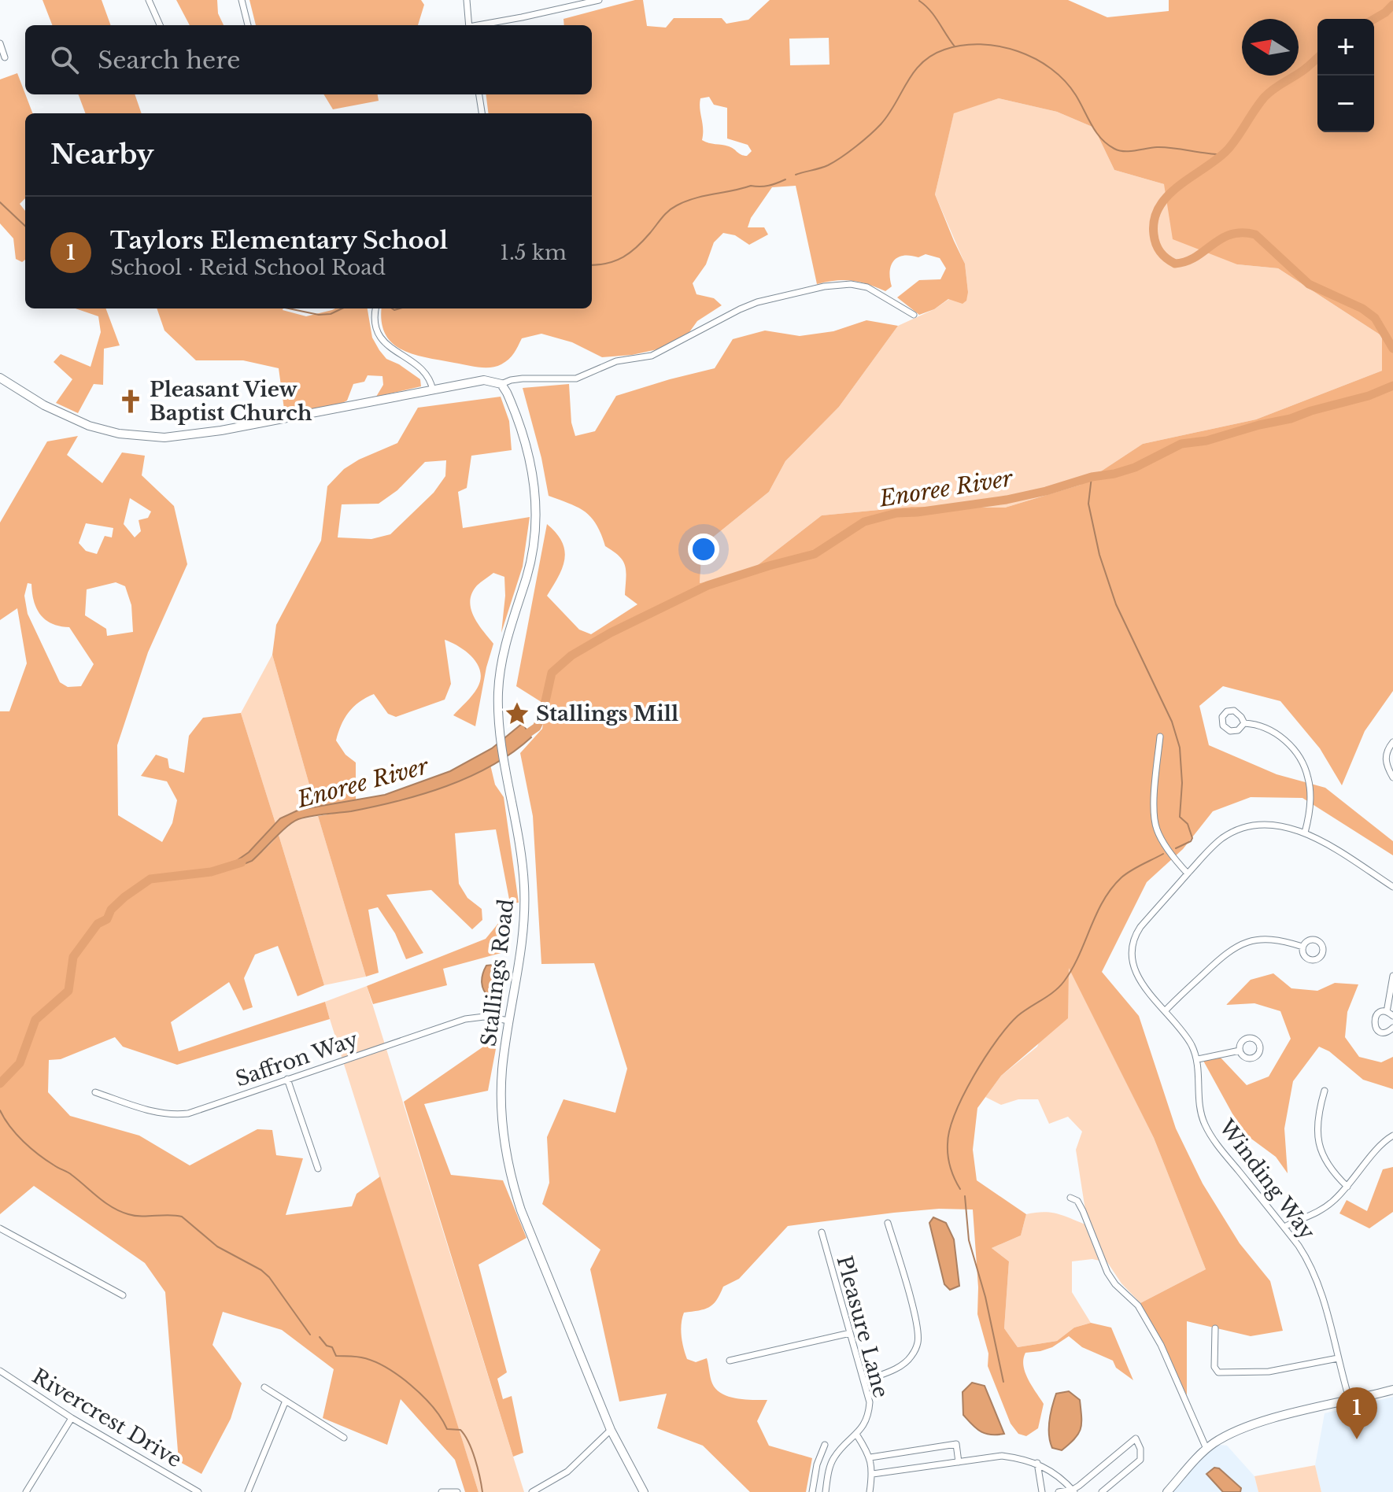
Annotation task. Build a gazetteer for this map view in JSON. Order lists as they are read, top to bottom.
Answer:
{
  "streets": {
    "street": [
      "Stallings Road",
      "Saffron Way",
      "Winding Way",
      "Pleasure Lane",
      "Rivercrest Drive"
    ]
  },
  "crossings": [
    ["Stallings Road", "Saffron Way"]
  ],
  "water": ["Enoree River"],
  "places": {
    "church": ["Pleasant View Baptist Church"],
    "place": ["Stallings Mill"]
  },
  "north": "left",
  "page": {
    "map_buttons": ["+", "−"],
    "search": "Search here",
    "heading": "Nearby",
    "list": [
      {
        "mark": "1",
        "name": "Taylors Elementary School",
        "note": "School · Reid School Road",
        "value": "1.5 km"
      }
    ],
    "pins": "1"
  }
}
